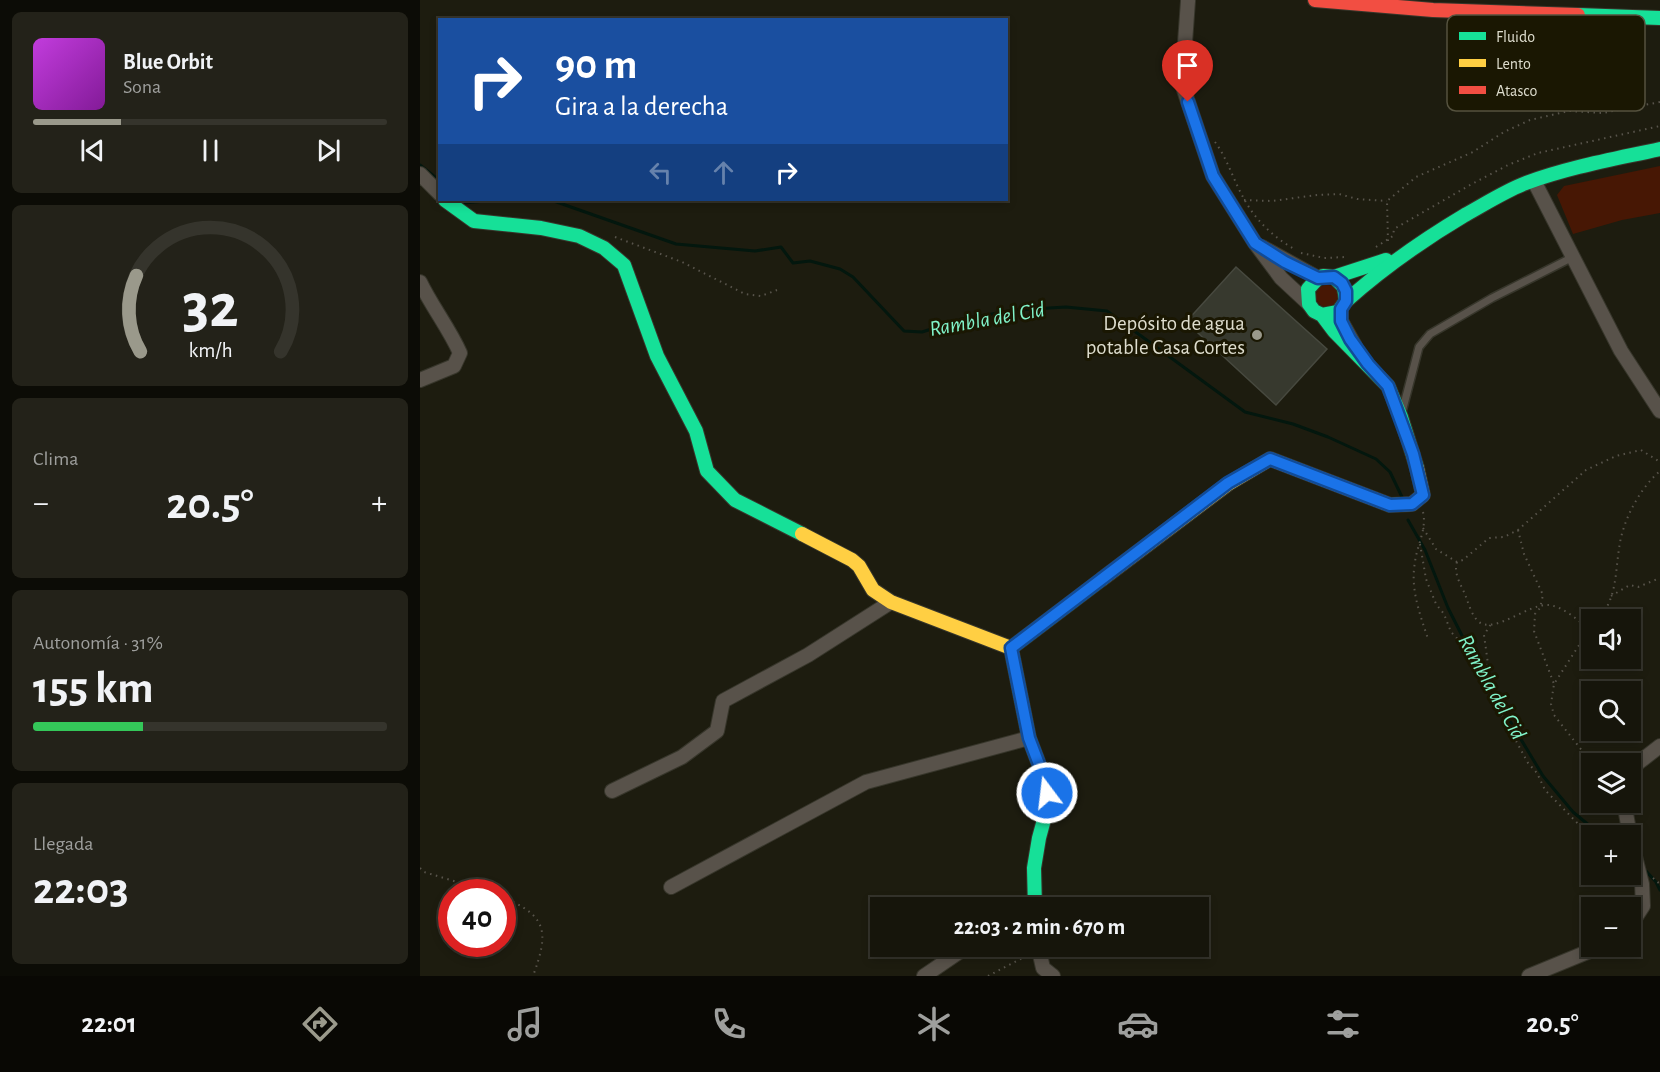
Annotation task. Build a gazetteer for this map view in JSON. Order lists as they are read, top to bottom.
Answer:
{
  "water": ["Rambla del Cid"],
  "places": ["Depósito de agua potable Casa Cortes"],
  "legend": ["Fluido", "Lento", "Atasco"],
  "page": {
    "turn": ["90 m", "Gira a la derecha"],
    "song": ["Blue Orbit", "Sona"],
    "tile": [
      "Clima",
      ["Autonomía · 31%", "155 km"],
      ["Llegada", "22:03"]
    ],
    "heat": ["−", "20.5°", "+"],
    "map_buttons": ["+", "−"],
    "limit": "40",
    "trip": "22:03 · 2 min · 670 m",
    "tabs": ["22:01", "20.5°"],
    "gauge": ["32", "km/h"]
  }
}
